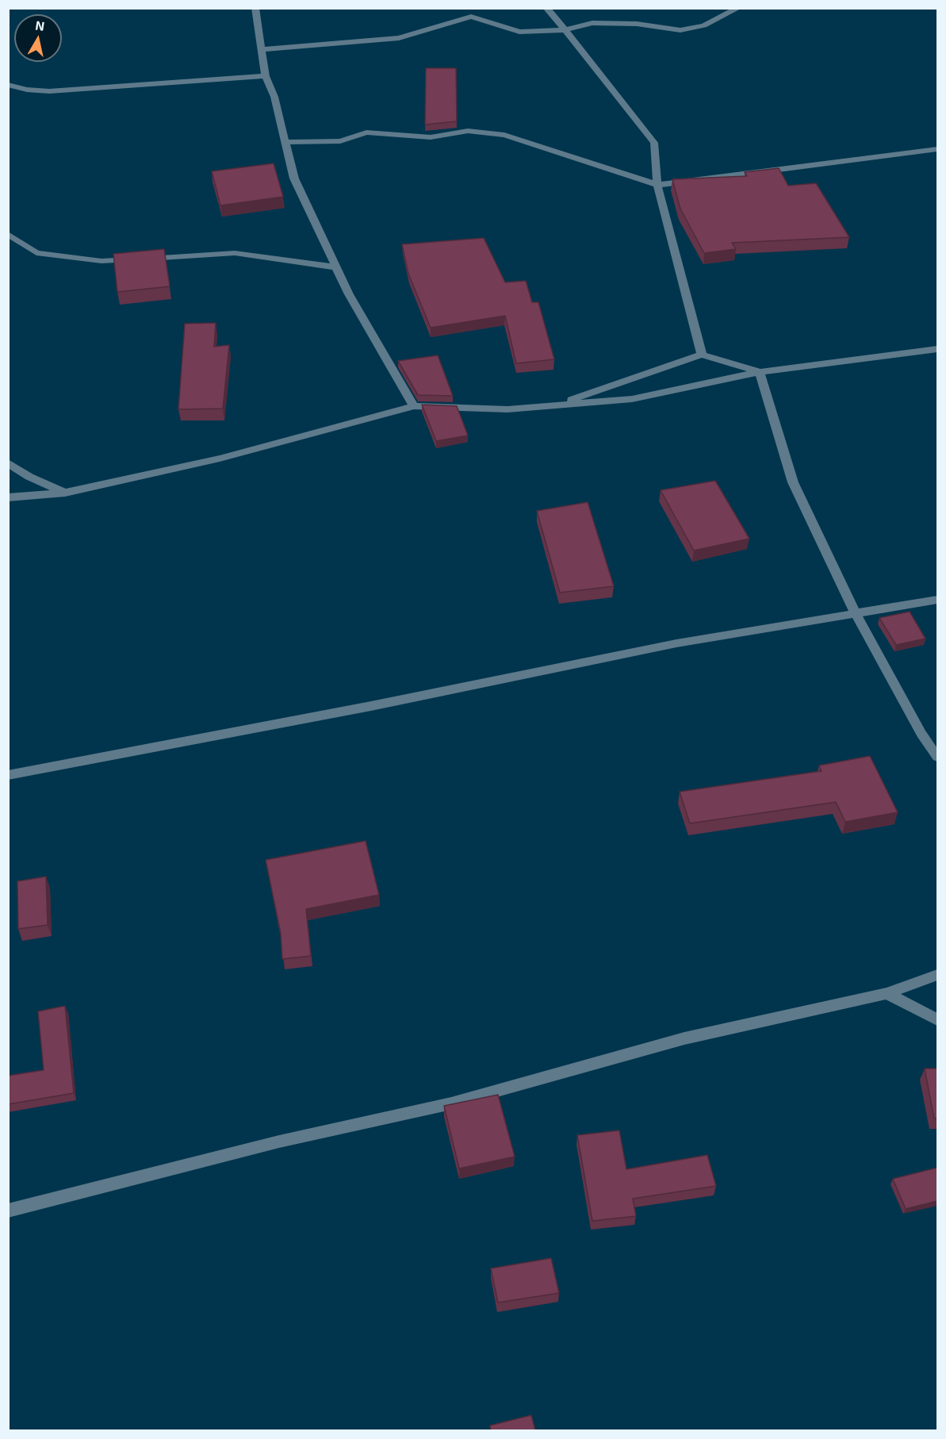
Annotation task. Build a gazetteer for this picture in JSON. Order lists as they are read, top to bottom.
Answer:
{
  "north": "top"
}
